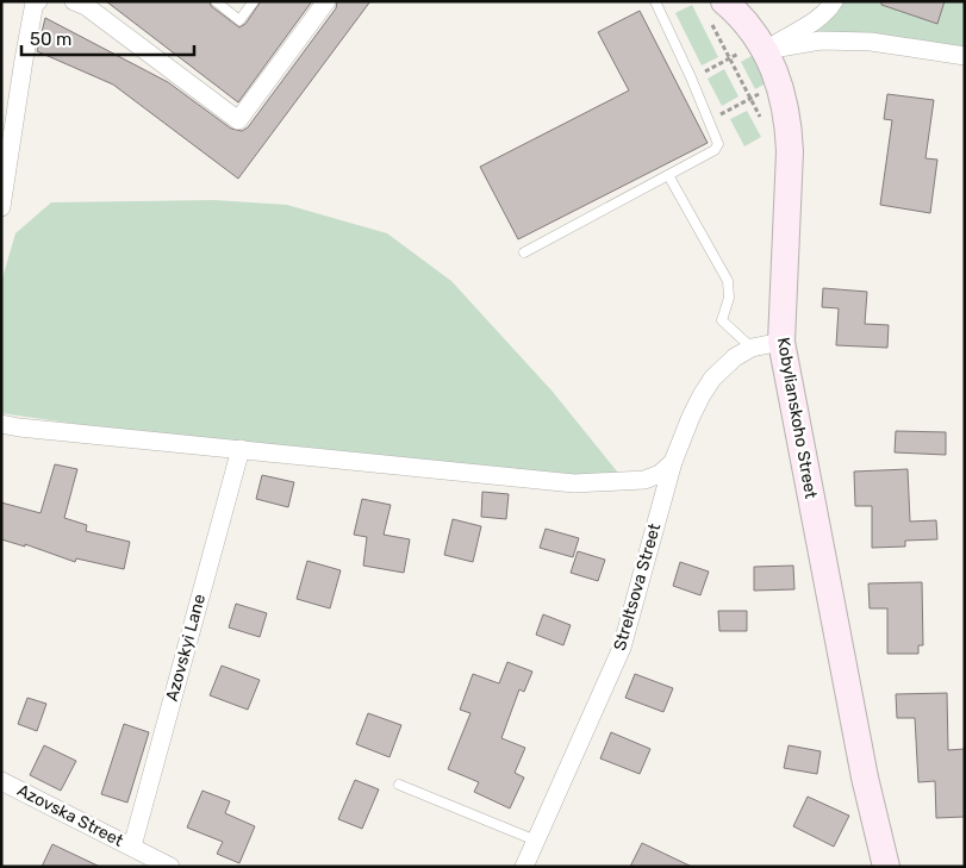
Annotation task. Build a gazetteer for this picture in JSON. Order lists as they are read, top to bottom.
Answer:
{
  "streets": {
    "main road": ["Kobylianskoho Street"],
    "street": ["Streltsova Street", "Azovskyi Lane", "Azovska Street"]
  },
  "crossings": [
    ["Kobylianskoho Street", "Streltsova Street"],
    ["Azovskyi Lane", "Azovska Street"]
  ],
  "scale_bar": "50 m"
}
